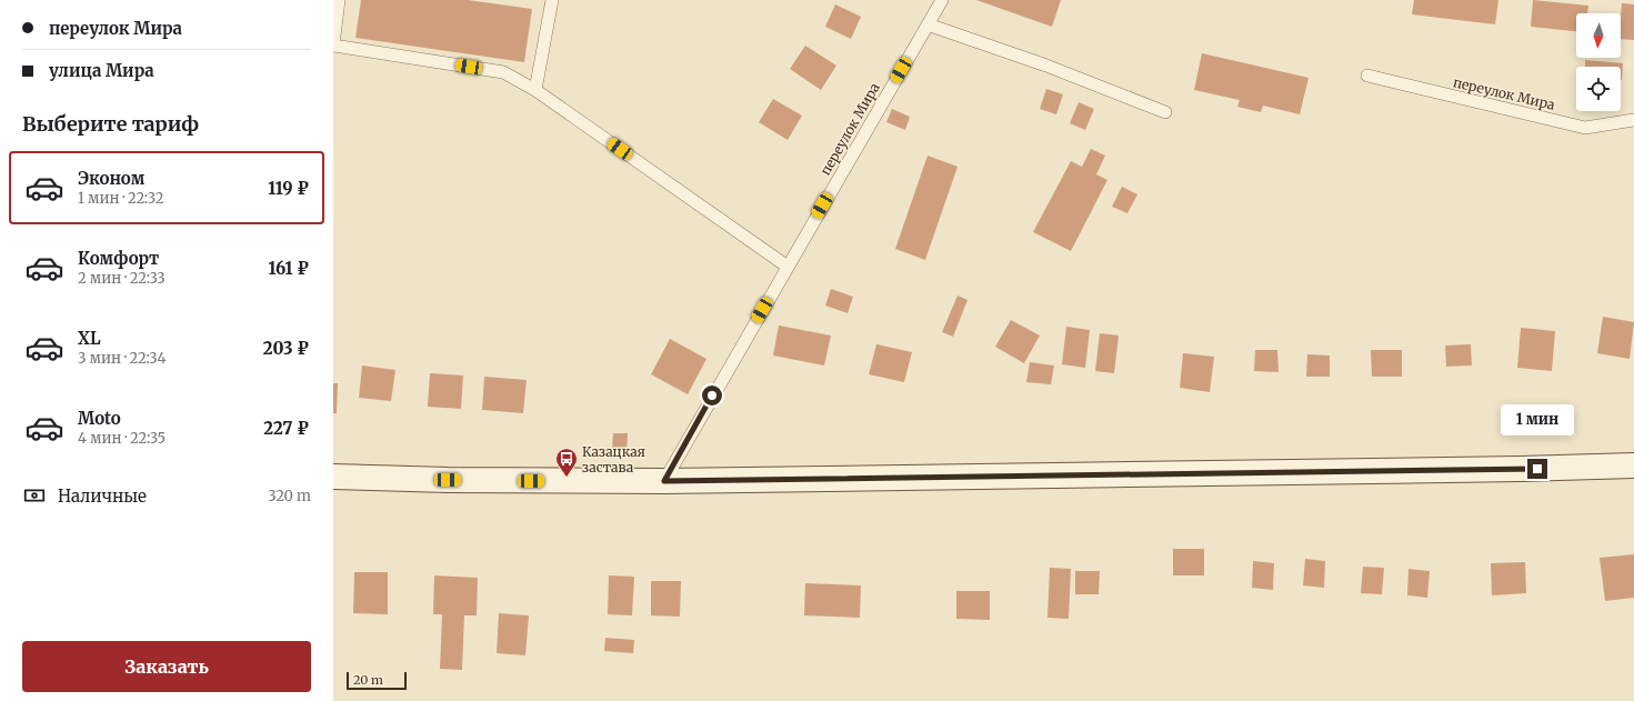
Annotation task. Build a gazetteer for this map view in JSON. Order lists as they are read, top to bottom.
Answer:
{
  "streets": {
    "lane": ["переулок Мира"]
  },
  "places": {
    "bus stop": ["Казацкая застава"]
  },
  "scale_bar": "20 m",
  "north": "bottom",
  "page": {
    "banner": ["переулок Мира", "улица Мира"],
    "heading": "Выберите тариф",
    "list": [
      {
        "name": "Эконом",
        "note": "1 мин · 22:32",
        "value": "119 ₽"
      },
      {
        "name": "Комфорт",
        "note": "2 мин · 22:33",
        "value": "161 ₽"
      },
      {
        "name": "XL",
        "note": "3 мин · 22:34",
        "value": "203 ₽"
      },
      {
        "name": "Moto",
        "note": "4 мин · 22:35",
        "value": "227 ₽"
      }
    ],
    "bubble": "1 мин",
    "pay": ["Наличные", "320 m"],
    "buttons": "Заказать",
    "scale": "20 m"
  }
}
